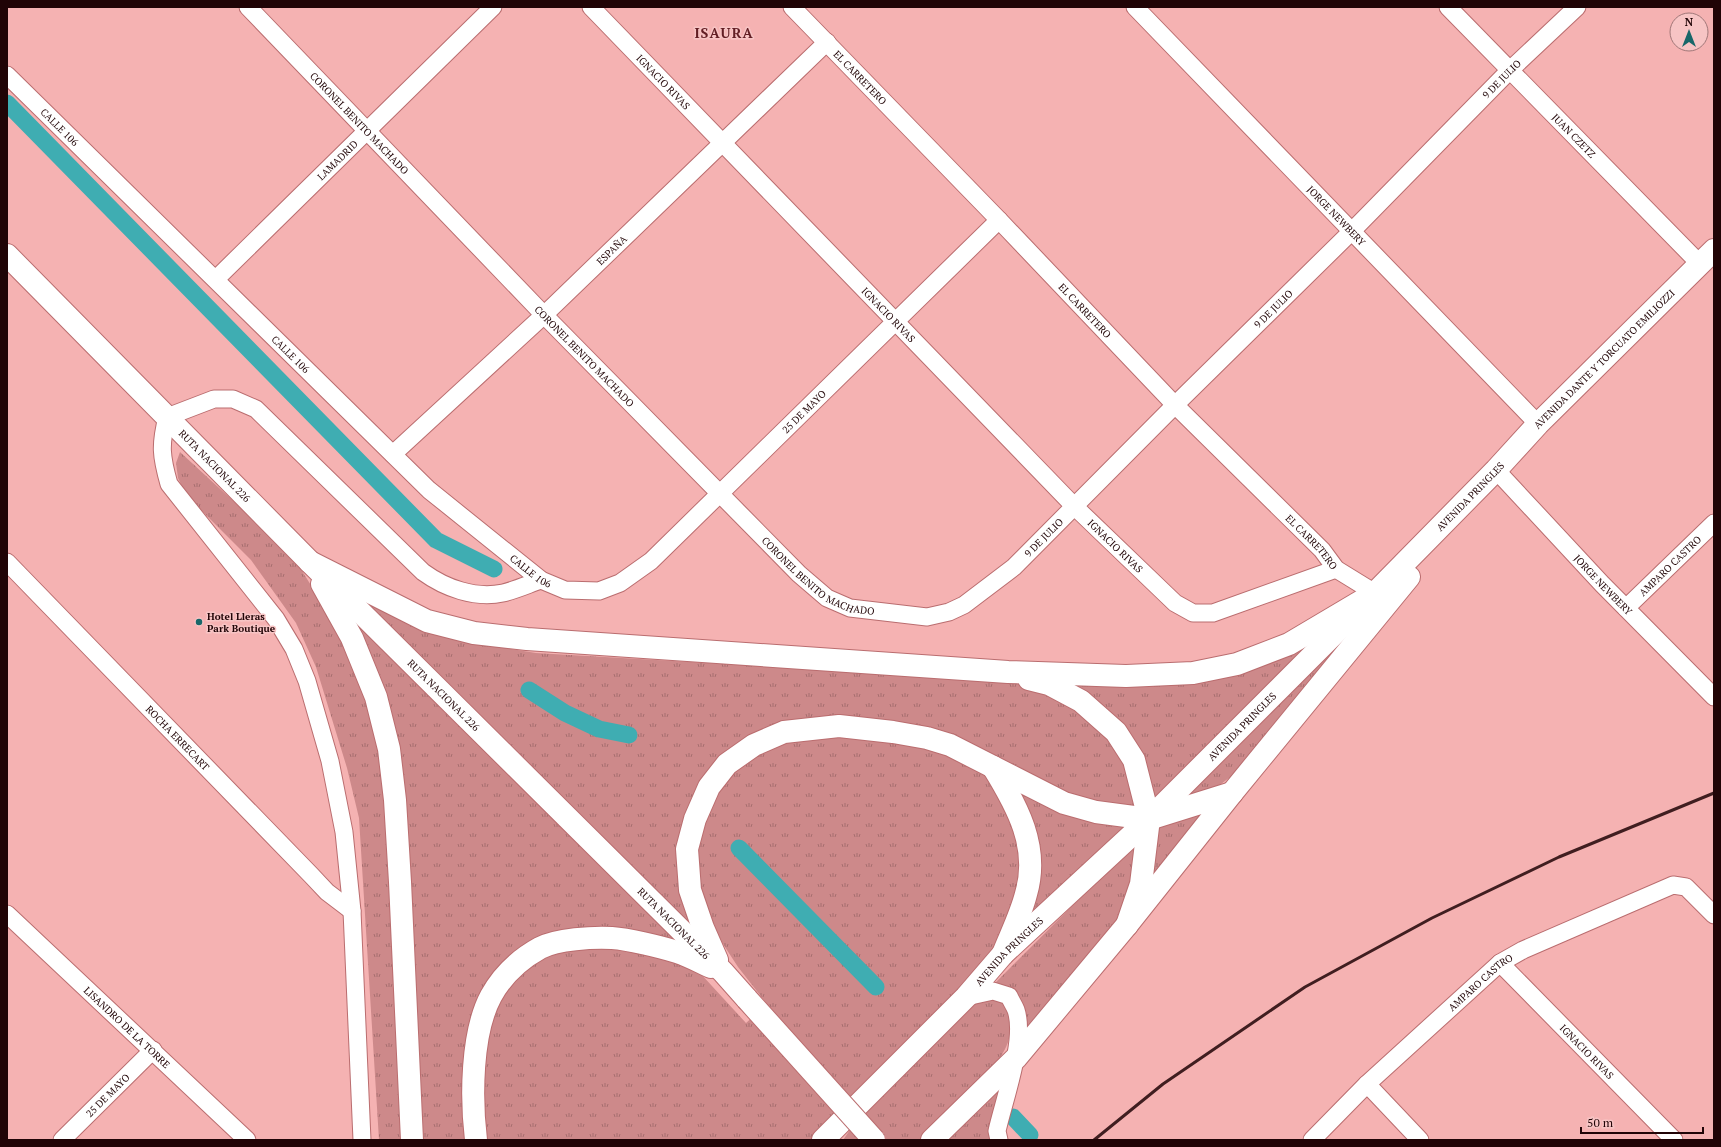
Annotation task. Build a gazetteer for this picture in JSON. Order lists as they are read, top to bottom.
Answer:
{
  "streets": {
    "main road": ["AVENIDA DANTE Y TORCUATO EMILIOZZI", "RUTA NACIONAL 226", "AVENIDA PRINGLES"],
    "street": [
      "EL CARRETERO",
      "9 DE JULIO",
      "IGNACIO RIVAS",
      "CORONEL BENITO MACHADO",
      "CALLE 106",
      "JUAN CZETZ",
      "LAMADRID",
      "JORGE NEWBERY",
      "ESPAÑA",
      "25 DE MAYO",
      "AMPARO CASTRO",
      "ROCHA ERRECART",
      "LISANDRO DE LA TORRE"
    ]
  },
  "crossings": [
    ["EL CARRETERO", "9 DE JULIO"],
    ["EL CARRETERO", "IGNACIO RIVAS"],
    ["EL CARRETERO", "ESPAÑA"],
    ["EL CARRETERO", "25 DE MAYO"],
    ["EL CARRETERO", "AVENIDA PRINGLES"],
    ["9 DE JULIO", "IGNACIO RIVAS"],
    ["9 DE JULIO", "CORONEL BENITO MACHADO"],
    ["9 DE JULIO", "JUAN CZETZ"],
    ["9 DE JULIO", "JORGE NEWBERY"],
    ["IGNACIO RIVAS", "ESPAÑA"],
    ["IGNACIO RIVAS", "25 DE MAYO"],
    ["IGNACIO RIVAS", "AMPARO CASTRO"],
    ["CORONEL BENITO MACHADO", "LAMADRID"],
    ["CORONEL BENITO MACHADO", "ESPAÑA"],
    ["CORONEL BENITO MACHADO", "25 DE MAYO"],
    ["CALLE 106", "LAMADRID"],
    ["CALLE 106", "ESPAÑA"],
    ["CALLE 106", "25 DE MAYO"],
    ["JUAN CZETZ", "AVENIDA DANTE Y TORCUATO EMILIOZZI"],
    ["JORGE NEWBERY", "AVENIDA DANTE Y TORCUATO EMILIOZZI"],
    ["JORGE NEWBERY", "AVENIDA PRINGLES"],
    ["JORGE NEWBERY", "AMPARO CASTRO"],
    ["AVENIDA DANTE Y TORCUATO EMILIOZZI", "AVENIDA PRINGLES"],
    ["25 DE MAYO", "LISANDRO DE LA TORRE"]
  ],
  "districts": ["ISAURA"],
  "places": ["Hotel Lleras Park Boutique"],
  "scale_bar": "50 m",
  "north": "top"
}
